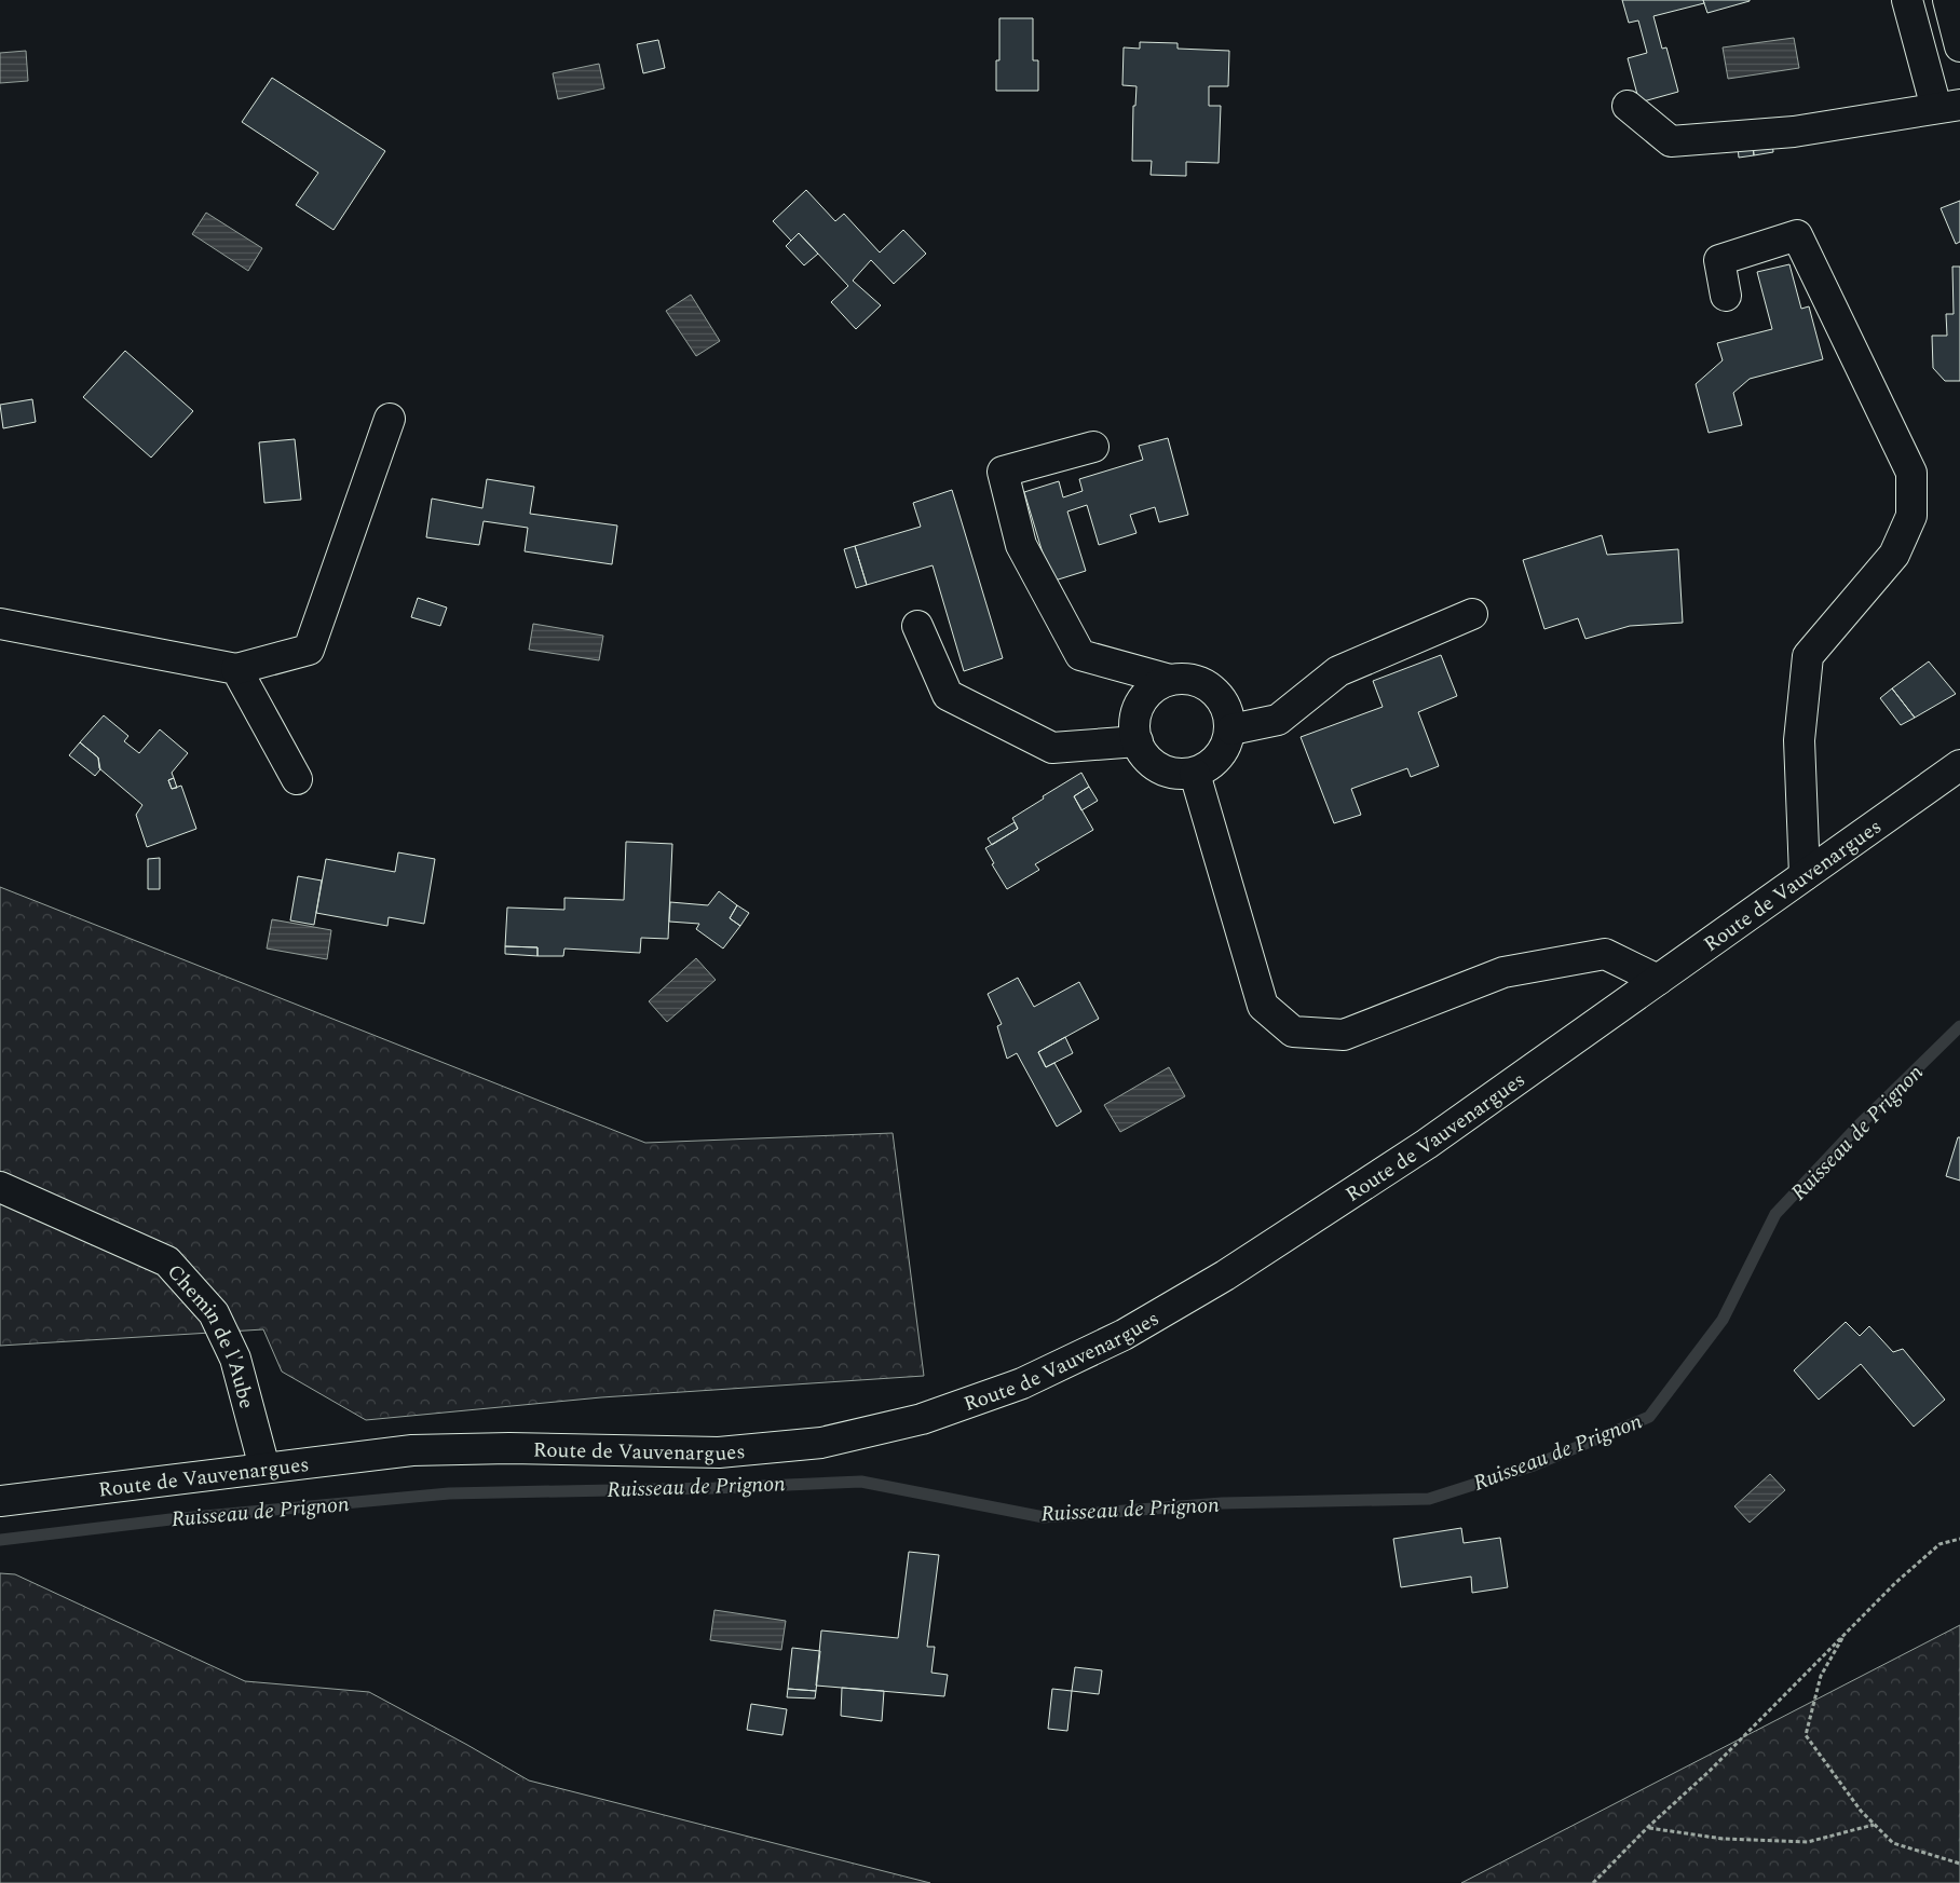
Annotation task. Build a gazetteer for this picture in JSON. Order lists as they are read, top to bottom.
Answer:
{
  "streets": {
    "main road": ["Route de Vauvenargues", "Chemin de l'Aube"]
  },
  "crossings": [
    ["Route de Vauvenargues", "Chemin de l'Aube"]
  ],
  "water": ["Ruisseau de Prignon"]
}
